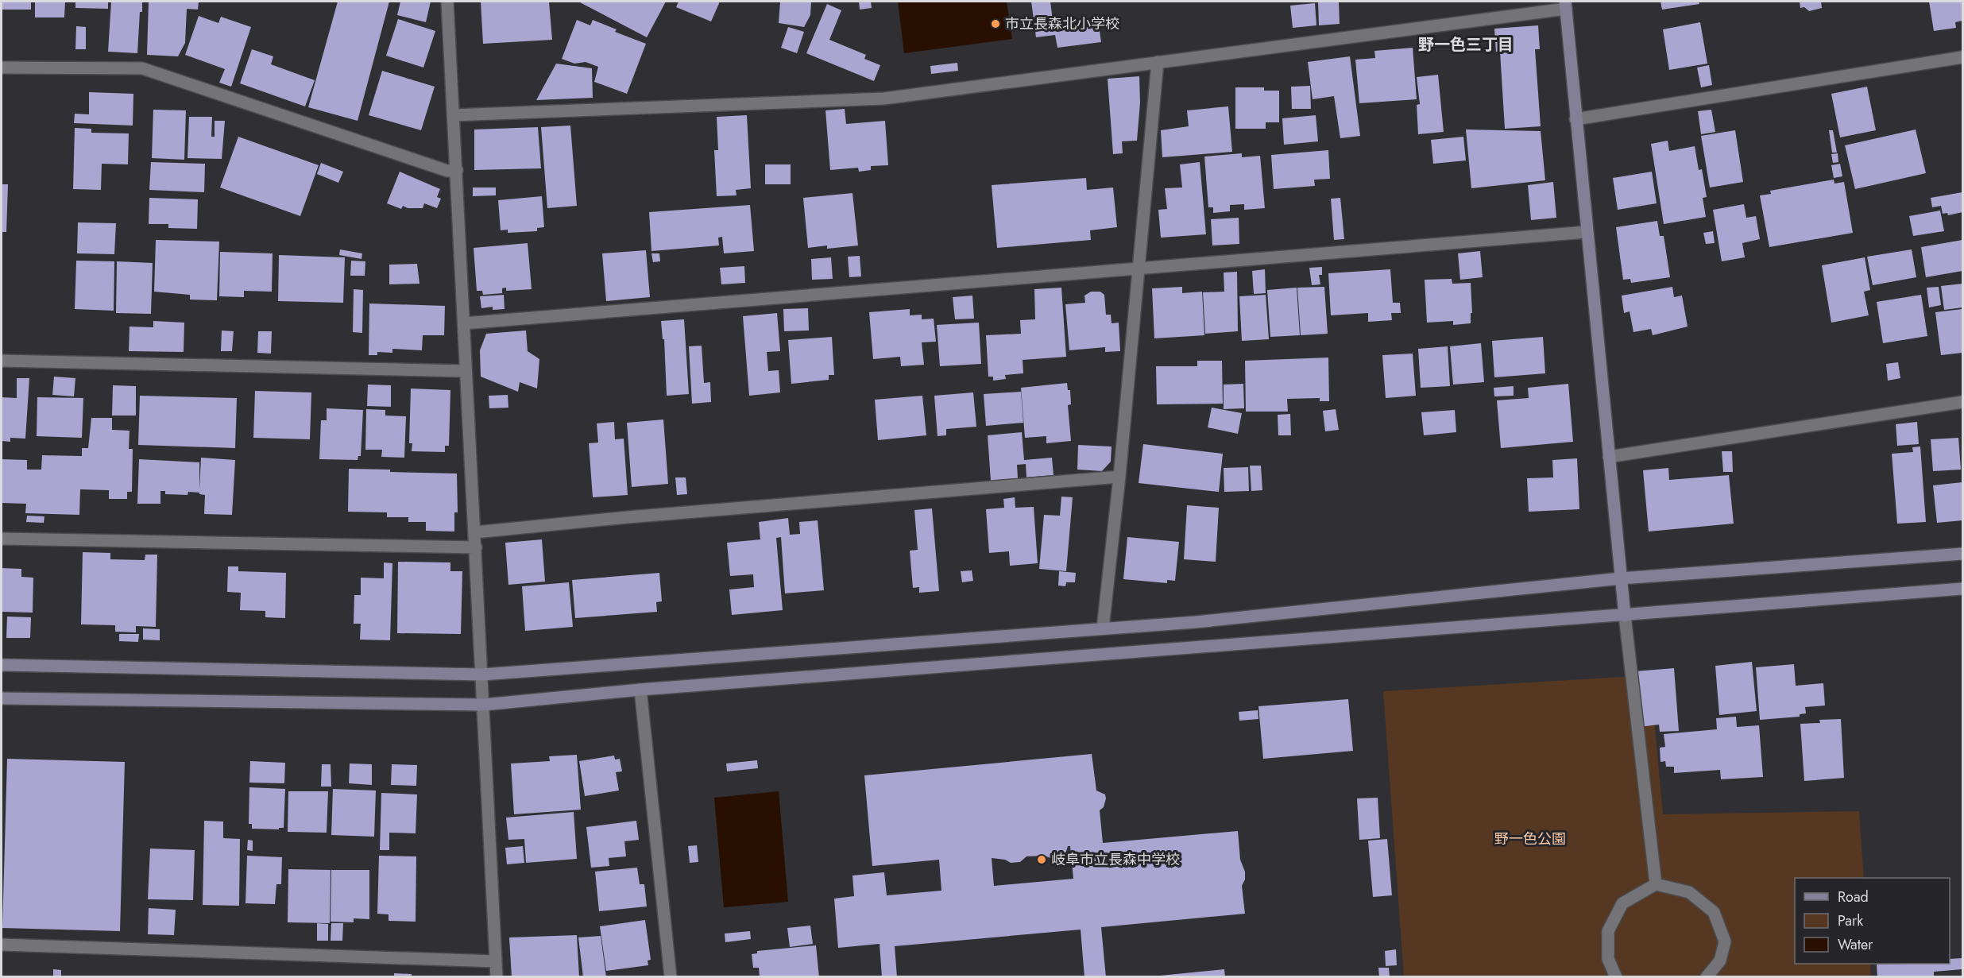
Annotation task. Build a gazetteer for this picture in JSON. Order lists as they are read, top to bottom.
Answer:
{
  "districts": ["野一色三丁目"],
  "parks": ["野一色公園"],
  "places": ["市立長森北小学校", "岐阜市立長森中学校"],
  "legend": ["Road", "Park", "Water"]
}
